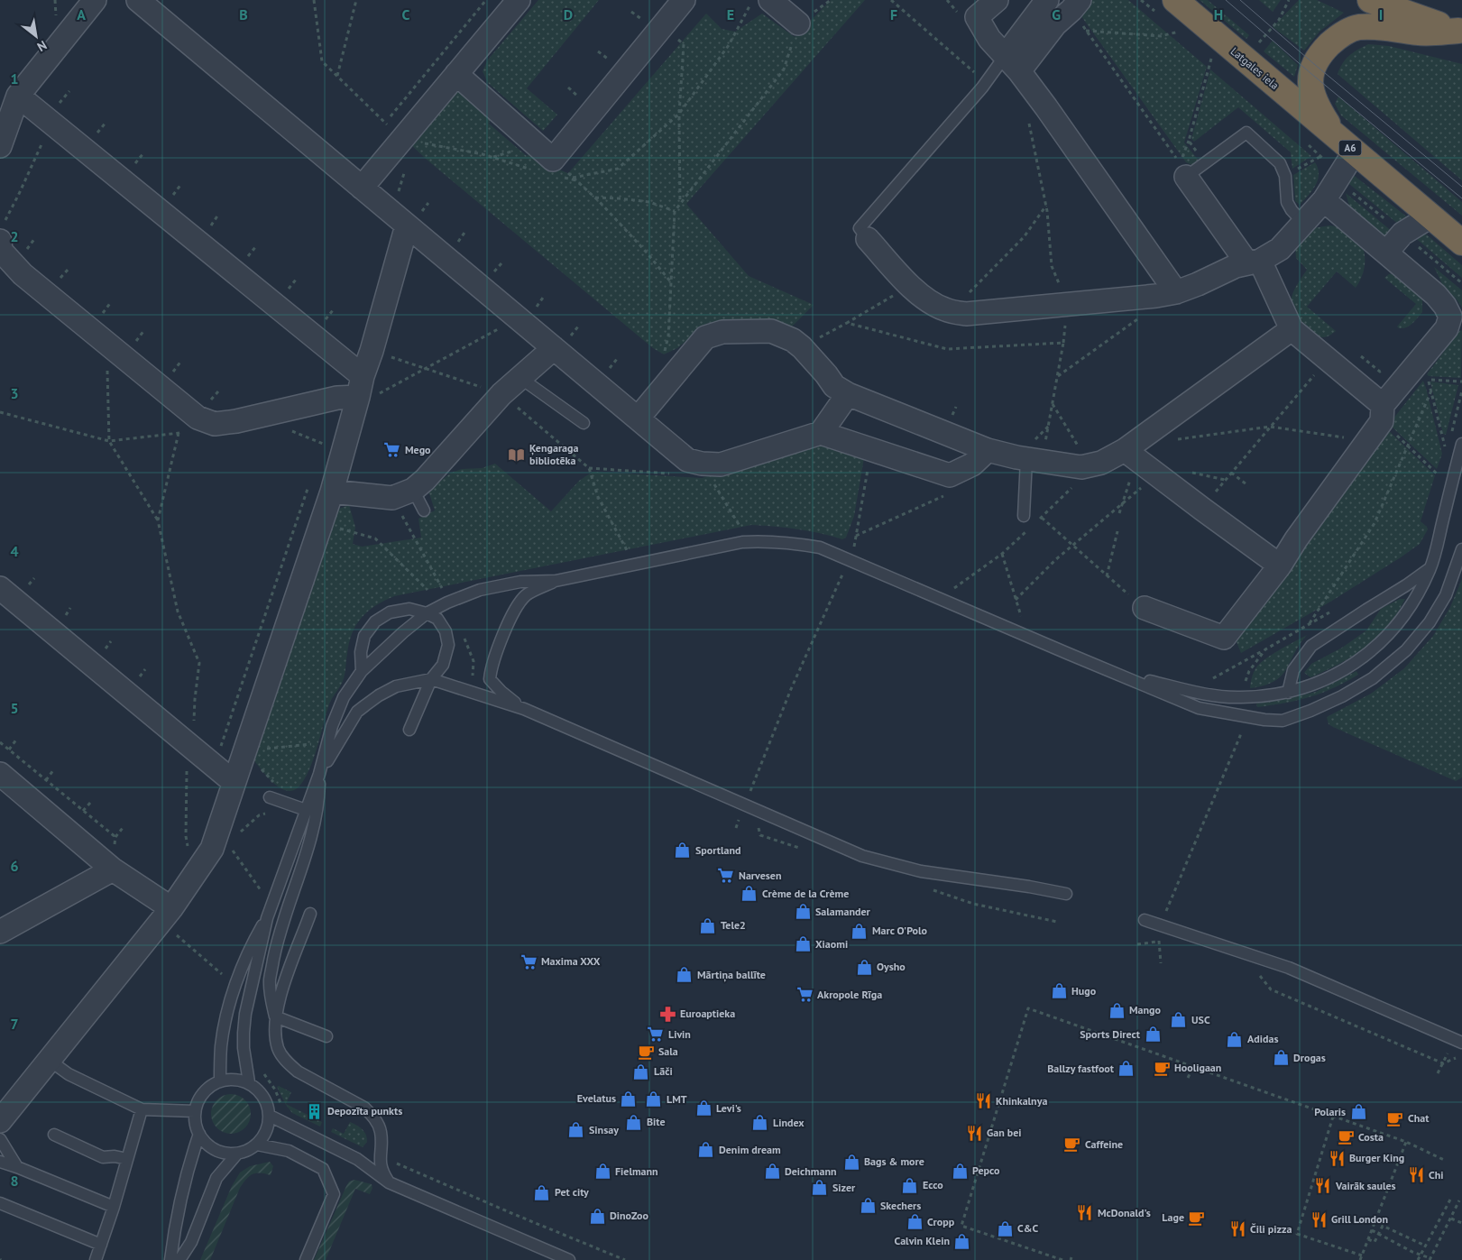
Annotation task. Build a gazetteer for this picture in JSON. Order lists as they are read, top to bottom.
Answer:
{
  "streets": {
    "highway": ["Latgales iela", "A6"]
  },
  "places": {
    "supermarket": [
      "Mego",
      "Narvesen",
      "Maxima XXX",
      "Akropole Rīga",
      "Livin"
    ],
    "library": ["Ķengaraga bibliotēka"],
    "shop": [
      "Sportland",
      "Crème de la Crème",
      "Salamander",
      "Tele2",
      "Marc O'Polo",
      "Xiaomi",
      "Oysho",
      "Mārtiņa ballīte",
      "Hugo",
      "Mango",
      "USC",
      "Sports Direct",
      "Adidas",
      "Drogas",
      "Ballzy fastfoot",
      "Lāči",
      "Evelatus",
      "LMT",
      "Levi's",
      "Polaris",
      "Bite",
      "Lindex",
      "Sinsay",
      "Denim dream",
      "Bags & more",
      "Pepco",
      "Fielmann",
      "Deichmann",
      "Ecco",
      "Sizer",
      "Pet city",
      "Skechers",
      "DinoZoo",
      "Cropp",
      "C&C",
      "Calvin Klein"
    ],
    "pharmacy": ["Euroaptieka"],
    "cafe": [
      "Sala",
      "Hooligaan",
      "Chat",
      "Costa",
      "Caffeine",
      "Lage"
    ],
    "restaurant": [
      "Khinkalnya",
      "Gan bei",
      "Burger King",
      "Chi",
      "Vairāk saules",
      "McDonald's",
      "Grill London",
      "Čili pizza"
    ],
    "building": ["Depozīta punkts"]
  },
  "north": "bottom right",
  "grid": {
    "columns": [
      "A",
      "B",
      "C",
      "D",
      "E",
      "F",
      "G",
      "H",
      "I"
    ],
    "rows": [
      "1",
      "2",
      "3",
      "4",
      "5",
      "6",
      "7",
      "8"
    ]
  }
}
